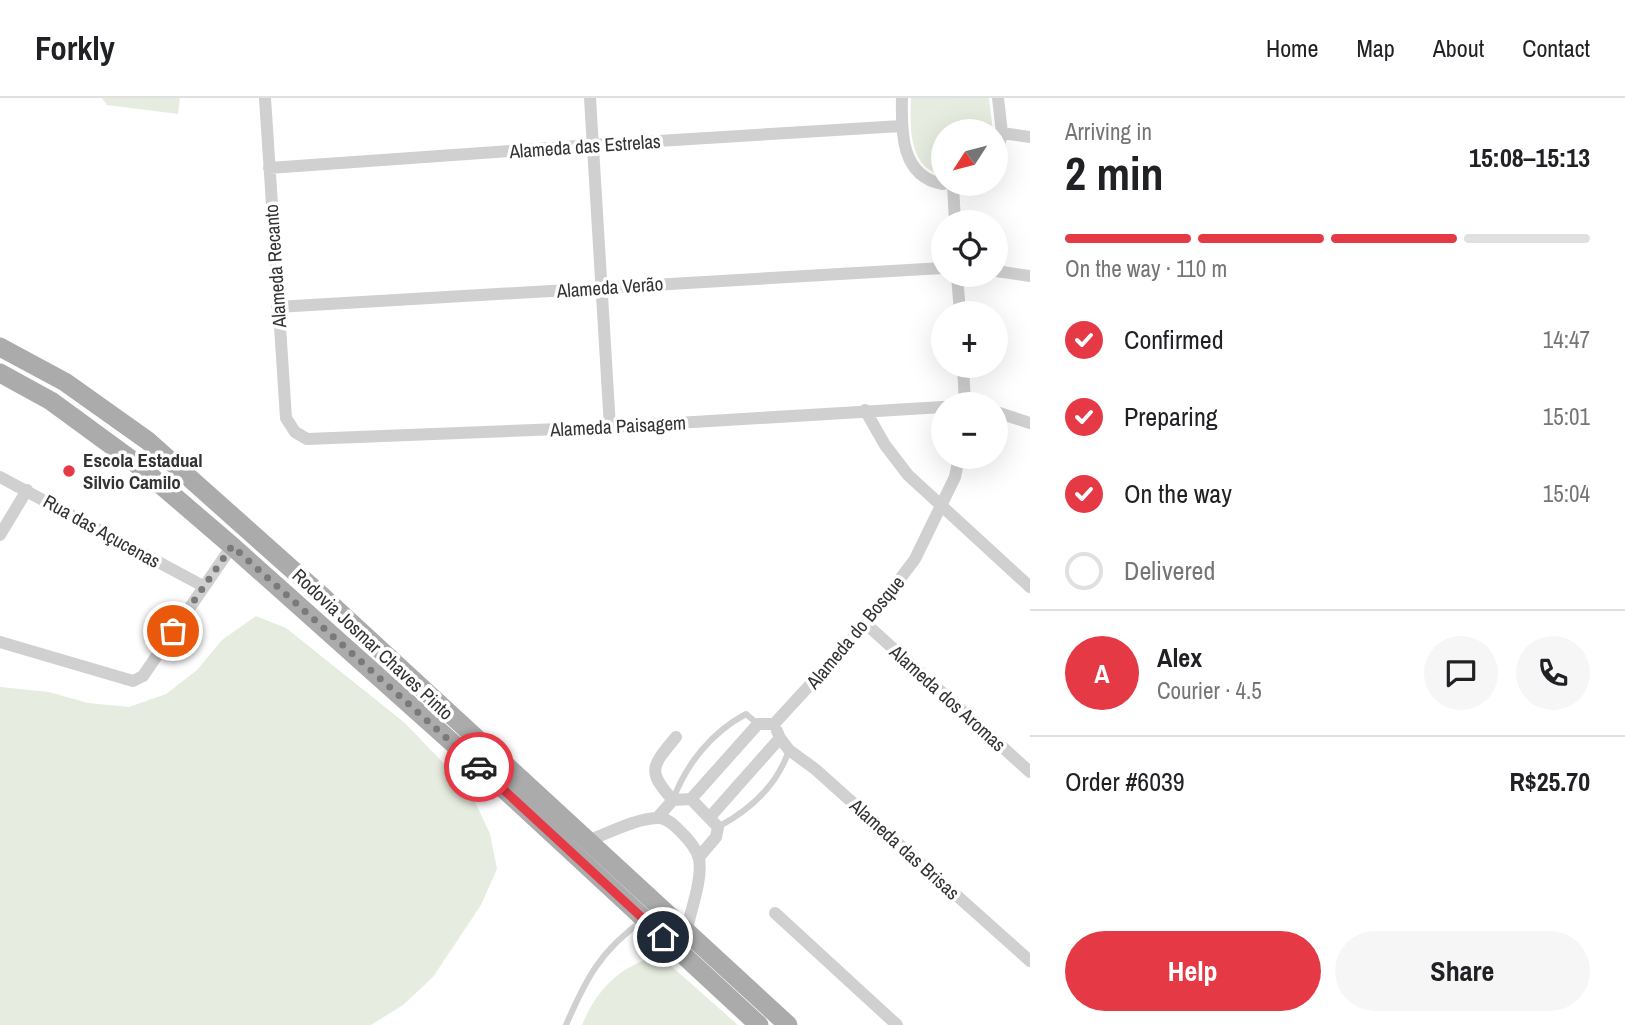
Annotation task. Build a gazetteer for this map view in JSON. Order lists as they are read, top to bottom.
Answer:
{
  "streets": {
    "main road": ["Rodovia Josmar Chaves Pinto"],
    "street": [
      "Alameda das Estrelas",
      "Alameda Recanto",
      "Alameda Verão",
      "Alameda Paisagem",
      "Rua das Açucenas",
      "Alameda do Bosque",
      "Alameda dos Aromas",
      "Alameda das Brisas"
    ]
  },
  "crossings": [
    ["Alameda das Estrelas", "Alameda Recanto"],
    ["Alameda Recanto", "Alameda Verão"],
    ["Alameda Recanto", "Alameda Paisagem"],
    ["Alameda do Bosque", "Alameda dos Aromas"],
    ["Alameda do Bosque", "Alameda das Brisas"]
  ],
  "places": ["Escola Estadual Silvio Camilo"],
  "north": "bottom left",
  "page": {
    "header": "Forkly",
    "nav": [
      "Home",
      "Map",
      "About",
      "Contact"
    ],
    "heading": ["2 min", "Arriving in", "15:08–15:13"],
    "panel": [
      "Alex",
      "Courier · 4.5",
      "Order #6039",
      "R$25.70"
    ],
    "map_buttons": ["+", "−"],
    "bar": "On the way · 110 m",
    "list": [
      ["Confirmed", "14:47"],
      ["Preparing", "15:01"],
      ["On the way", "15:04"],
      "Delivered"
    ],
    "round": "A",
    "buttons": ["Help", "Share"]
  }
}
